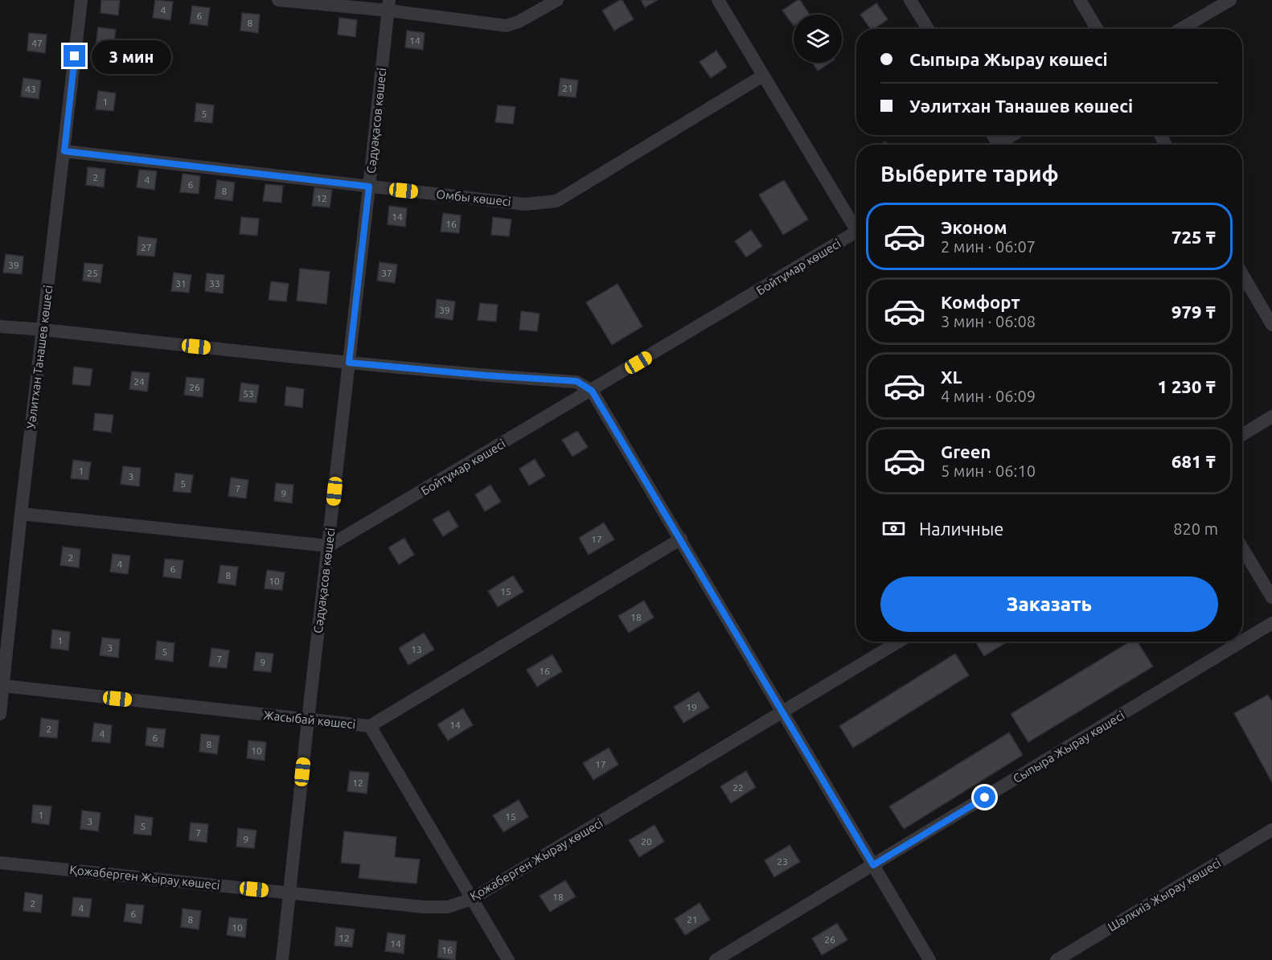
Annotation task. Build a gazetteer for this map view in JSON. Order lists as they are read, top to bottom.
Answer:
{
  "streets": {
    "street": [
      "Сәдуақасов көшесі",
      "Омбы көшесі",
      "Бойтұмар көшесі",
      "Уәлитхан Танашев көшесі",
      "Жасыбай көшесі",
      "Сыпыра Жырау көшесі",
      "Қожаберген Жырау көшесі",
      "Шалкиіз Жырау көшесі"
    ]
  },
  "crossings": [
    ["Сәдуақасов көшесі", "Омбы көшесі"],
    ["Сәдуақасов көшесі", "Бойтұмар көшесі"],
    ["Сәдуақасов көшесі", "Жасыбай көшесі"],
    ["Сәдуақасов көшесі", "Қожаберген Жырау көшесі"],
    ["Омбы көшесі", "Уәлитхан Танашев көшесі"],
    ["Уәлитхан Танашев көшесі", "Жасыбай көшесі"]
  ],
  "house_numbers": [
    "4",
    "6",
    "8",
    "14",
    "47",
    "21",
    "43",
    "1",
    "5",
    "2",
    "4",
    "6",
    "8",
    "12",
    "14",
    "16",
    "27",
    "39",
    "25",
    "37",
    "31",
    "33",
    "39",
    "24",
    "26",
    "53",
    "1",
    "3",
    "5",
    "7",
    "9",
    "17",
    "2",
    "4",
    "6",
    "8",
    "10",
    "15",
    "18",
    "1",
    "3",
    "13",
    "5",
    "7",
    "9",
    "16",
    "19",
    "14",
    "2",
    "4",
    "6",
    "8",
    "10",
    "17",
    "12",
    "22",
    "1",
    "15",
    "3",
    "5",
    "7",
    "9",
    "20",
    "23",
    "18",
    "2",
    "4",
    "6",
    "8",
    "21",
    "10",
    "12",
    "26",
    "14",
    "16"
  ],
  "page": {
    "banner": ["Сыпыра Жырау көшесі", "Уәлитхан Танашев көшесі"],
    "bubble": "3 мин",
    "heading": "Выберите тариф",
    "list": [
      {
        "name": "Эконом",
        "note": "2 мин · 06:07",
        "value": "725 ₸"
      },
      {
        "name": "Комфорт",
        "note": "3 мин · 06:08",
        "value": "979 ₸"
      },
      {
        "name": "XL",
        "note": "4 мин · 06:09",
        "value": "1 230 ₸"
      },
      {
        "name": "Green",
        "note": "5 мин · 06:10",
        "value": "681 ₸"
      }
    ],
    "pay": ["Наличные", "820 m"],
    "buttons": "Заказать"
  }
}
